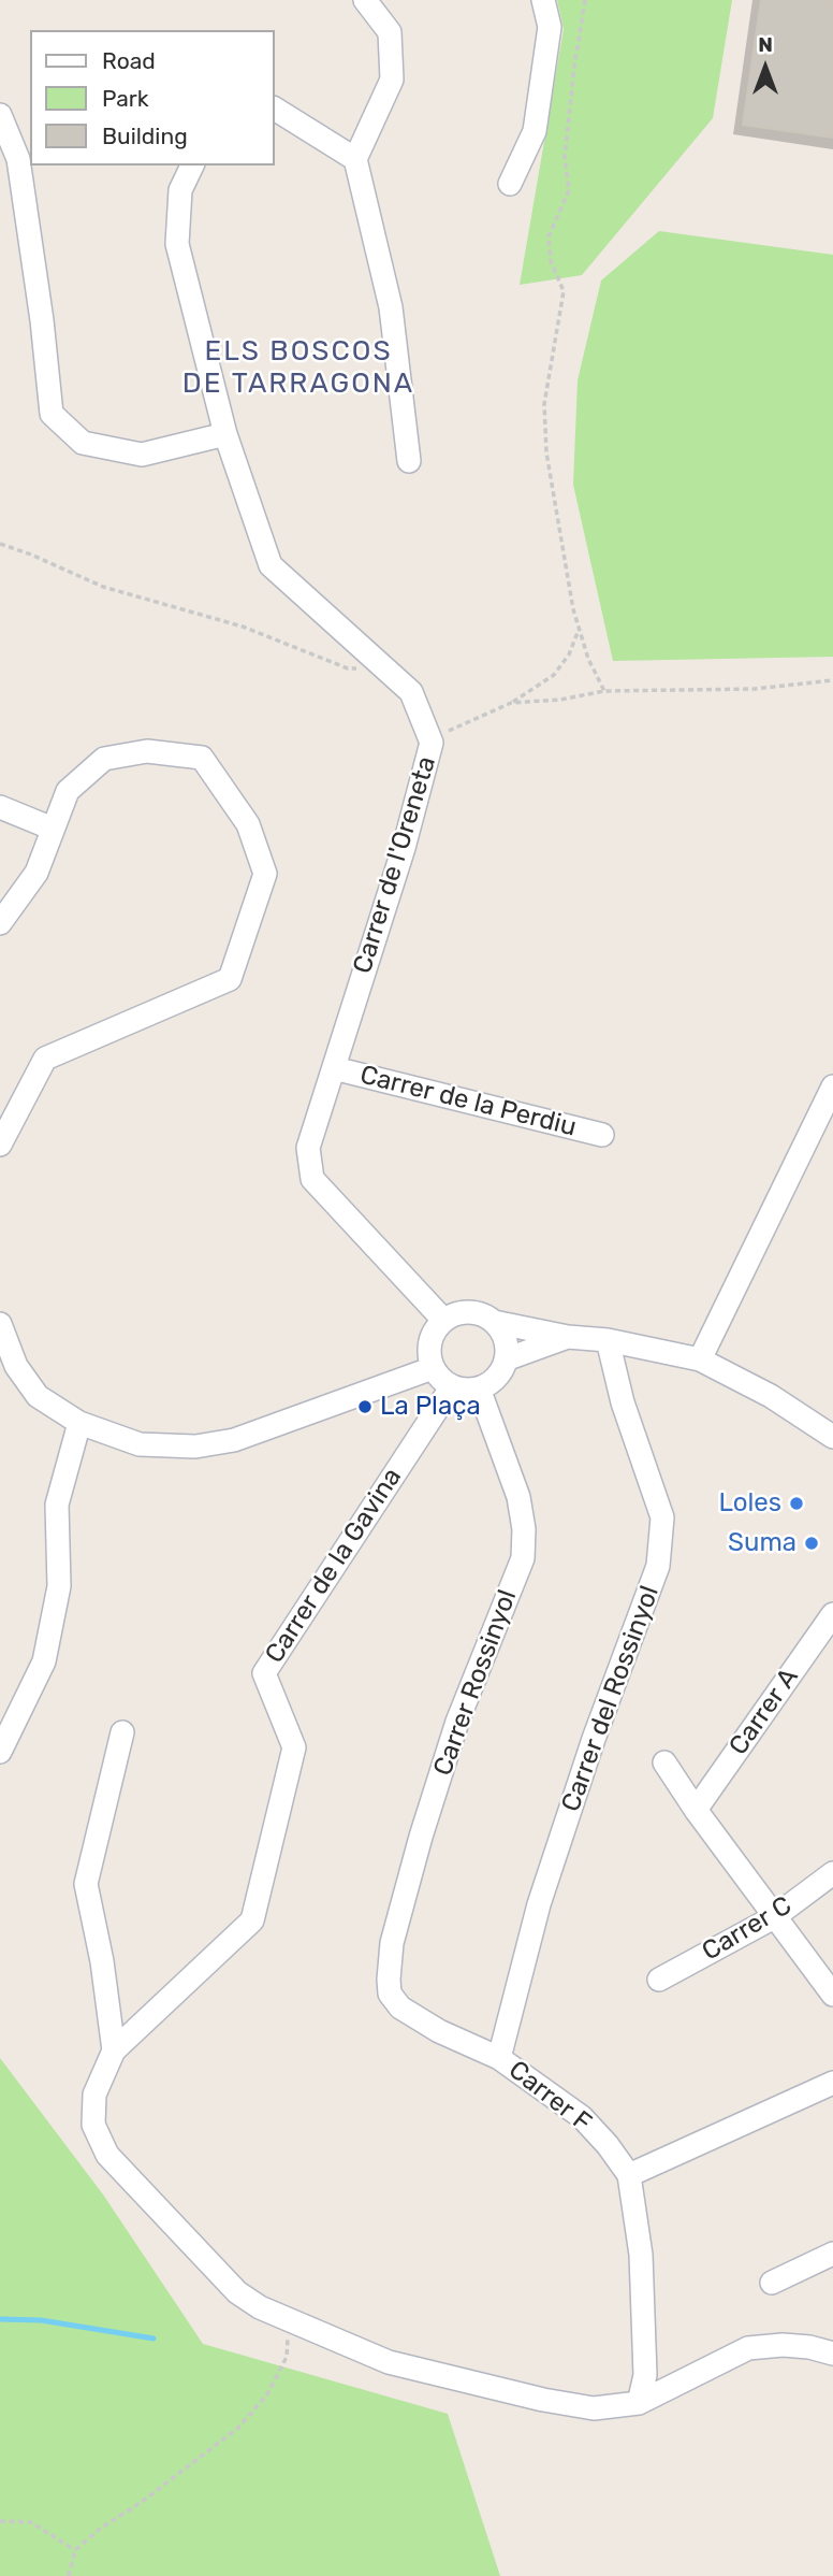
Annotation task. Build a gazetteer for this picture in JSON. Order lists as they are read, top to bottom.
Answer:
{
  "streets": {
    "street": [
      "Carrer de l'Oreneta",
      "Carrer de la Perdiu",
      "Carrer de la Gavina",
      "Carrer Rossinyol",
      "Carrer del Rossinyol",
      "Carrer A",
      "Carrer C",
      "Carrer F"
    ]
  },
  "crossings": [
    ["Carrer de l'Oreneta", "Carrer de la Perdiu"],
    ["Carrer de l'Oreneta", "Carrer de la Gavina"],
    ["Carrer de l'Oreneta", "Carrer Rossinyol"],
    ["Carrer de la Gavina", "Carrer Rossinyol"],
    ["Carrer de la Gavina", "Carrer F"],
    ["Carrer Rossinyol", "Carrer F"],
    ["Carrer del Rossinyol", "Carrer F"]
  ],
  "districts": ["ELS BOSCOS DE TARRAGONA"],
  "places": ["La Plaça", "Loles", "Suma"],
  "legend": ["Road", "Park", "Building"],
  "north": "top"
}
